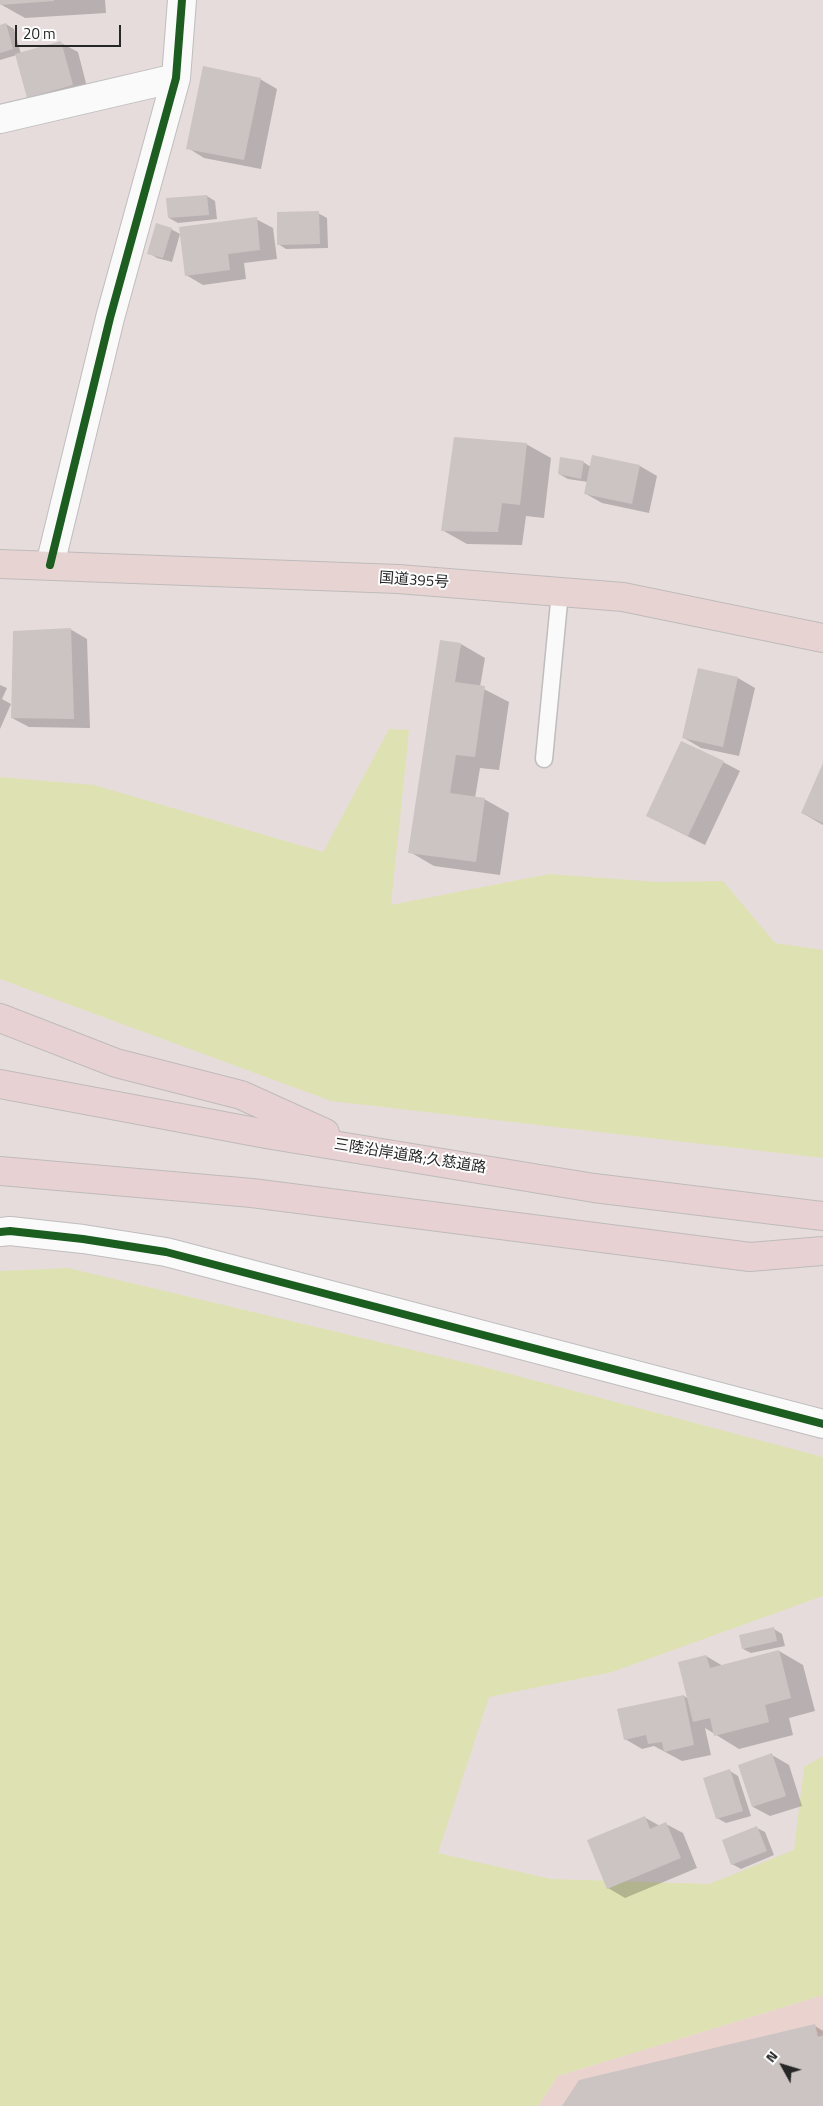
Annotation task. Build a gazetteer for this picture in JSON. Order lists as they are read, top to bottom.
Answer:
{
  "streets": {
    "highway": ["国道395号", "三陸沿岸道路;久慈道路"]
  },
  "scale_bar": "20 m",
  "north": "top left"
}
